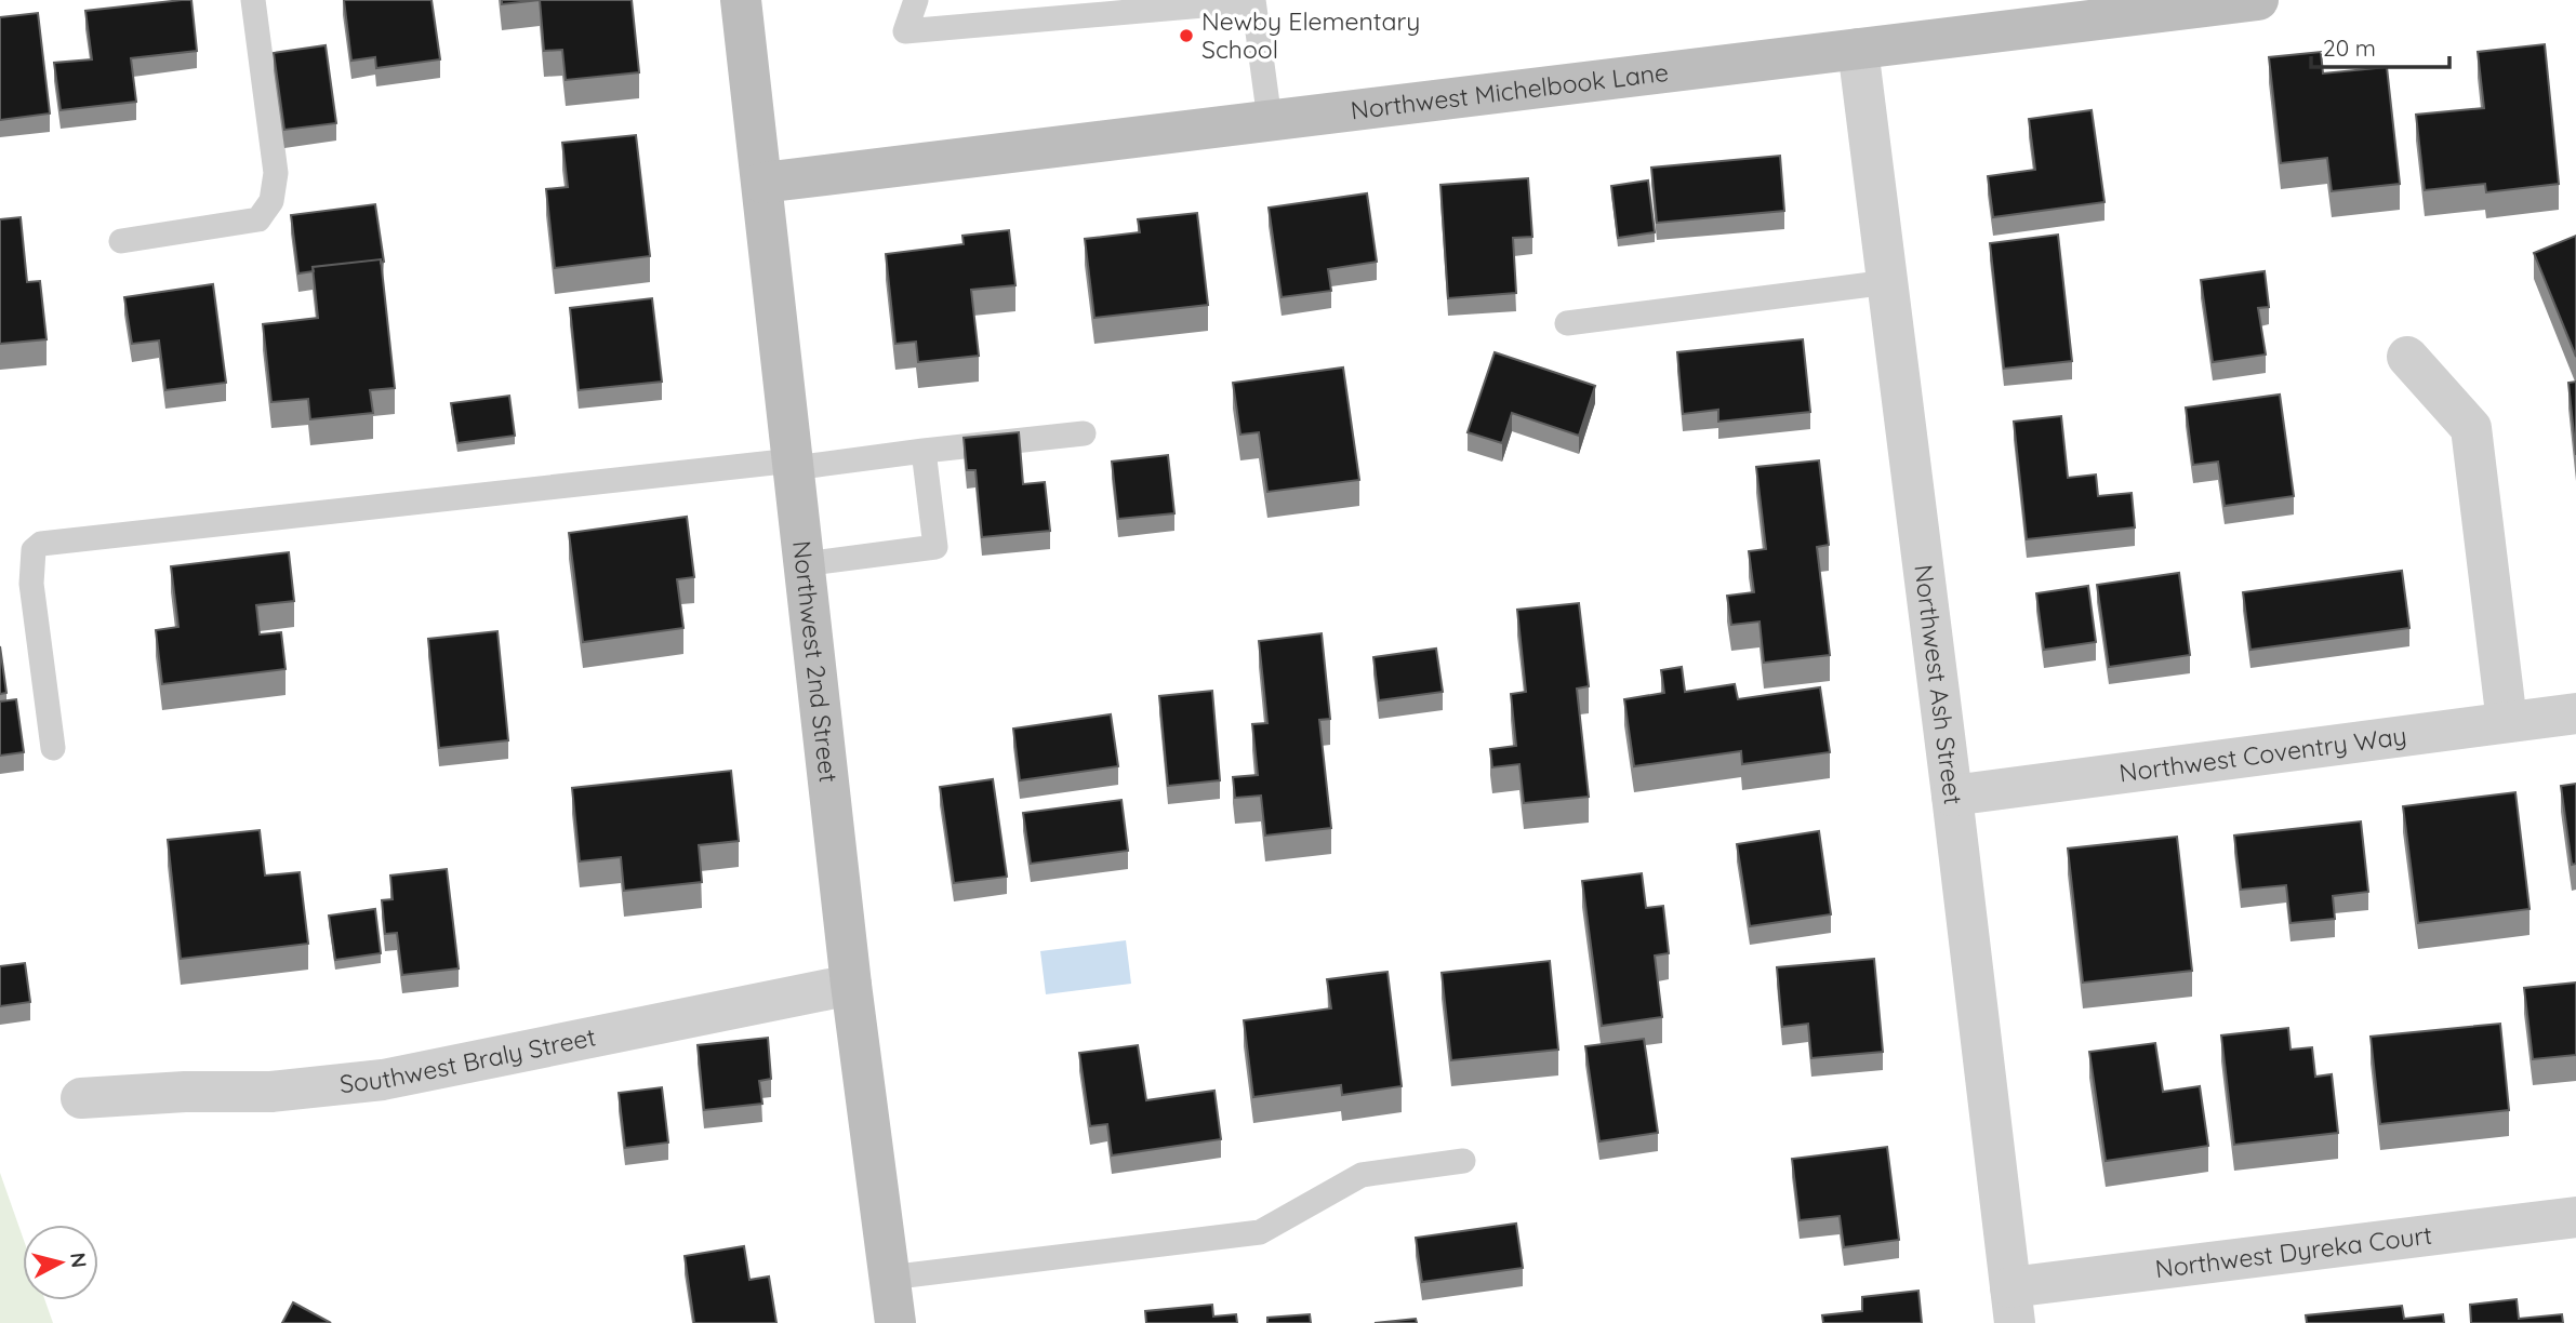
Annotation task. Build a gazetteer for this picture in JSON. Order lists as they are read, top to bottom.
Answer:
{
  "streets": {
    "street": [
      "Northwest Michelbook Lane",
      "Northwest 2nd Street",
      "Northwest Ash Street",
      "Northwest Coventry Way",
      "Southwest Braly Street",
      "Northwest Dyreka Court"
    ]
  },
  "crossings": [
    ["Northwest Michelbook Lane", "Northwest 2nd Street"],
    ["Northwest Michelbook Lane", "Northwest Ash Street"],
    ["Northwest 2nd Street", "Southwest Braly Street"],
    ["Northwest Ash Street", "Northwest Coventry Way"],
    ["Northwest Ash Street", "Northwest Dyreka Court"]
  ],
  "places": ["Newby Elementary School"],
  "scale_bar": "20 m",
  "north": "right"
}
